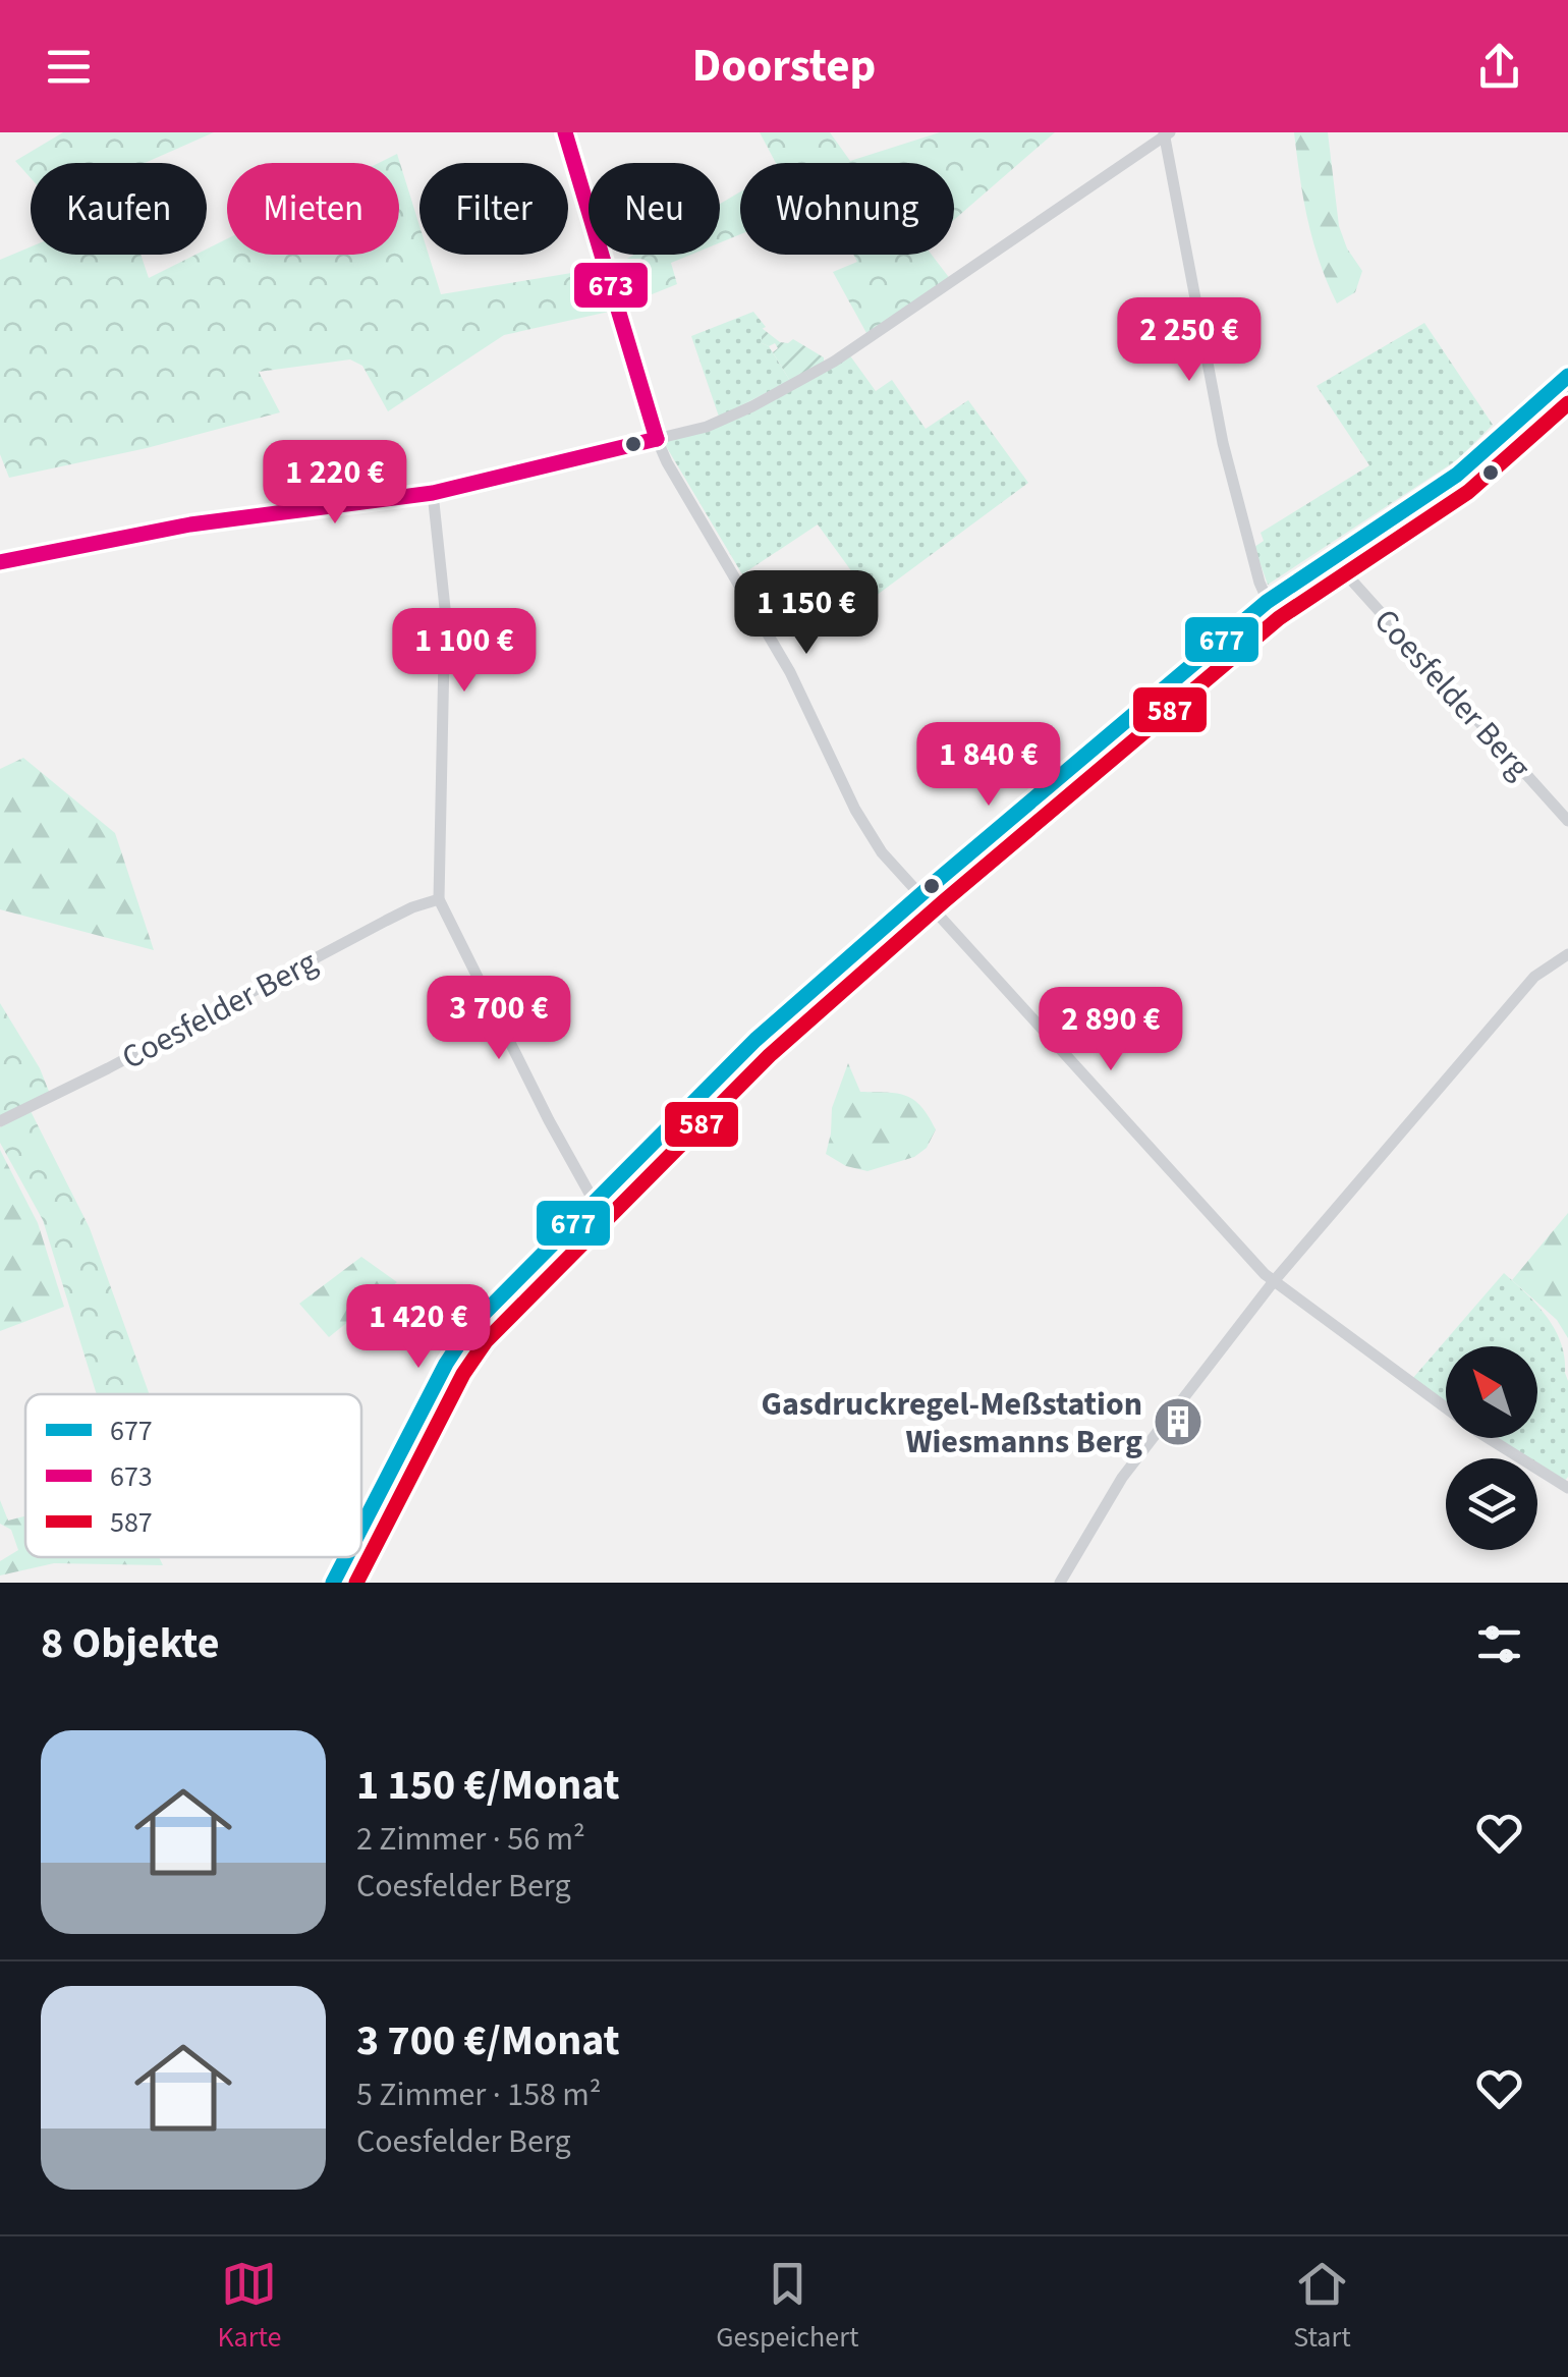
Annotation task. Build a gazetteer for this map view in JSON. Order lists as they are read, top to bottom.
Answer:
{
  "streets": {
    "street": ["Coesfelder Berg"]
  },
  "places": {
    "building": ["Gasdruckregel-Meßstation Wiesmanns Berg"]
  },
  "lines": ["transit line 673", "transit line 677", "transit line 587"],
  "legend": ["677", "673", "587"],
  "north": "top left",
  "page": {
    "header": "Doorstep",
    "chip": [
      "Kaufen",
      "Mieten",
      "Filter",
      "Neu",
      "Wohnung"
    ],
    "price": [
      "2 250 €",
      "1 220 €",
      "1 150 €",
      "1 100 €",
      "1 840 €",
      "3 700 €",
      "2 890 €",
      "1 420 €"
    ],
    "heading": "8 Objekte",
    "list": [
      {
        "name": "1 150 €/Monat",
        "note": "2 Zimmer · 56 m² · Coesfelder Berg"
      },
      {
        "name": "3 700 €/Monat",
        "note": "5 Zimmer · 158 m² · Coesfelder Berg"
      }
    ],
    "tabs": ["Karte", "Gespeichert", "Start"]
  }
}
